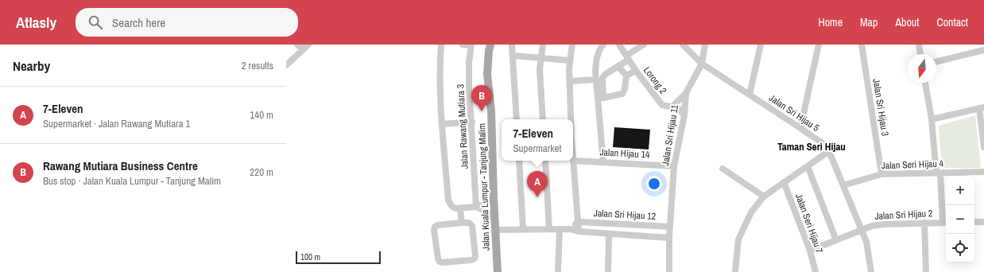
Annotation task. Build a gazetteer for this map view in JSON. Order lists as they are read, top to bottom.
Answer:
{
  "streets": {
    "main road": ["Jalan Kuala Lumpur - Tanjung Malim"],
    "street": [
      "Lorong 2",
      "Jalan Sri Hijau 3",
      "Jalan Sri Hijau 5",
      "Jalan Rawang Mutiara 3",
      "Jalan Sri Hijau 11",
      "Jalan Hijau 14",
      "Jalan Seri Hijau 4",
      "Jalan Sri Hijau 12",
      "Jalan Sri Hijau 2",
      "Jalan Seri Hijau 7"
    ]
  },
  "crossings": [
    ["Lorong 2", "Jalan Sri Hijau 11"],
    ["Jalan Sri Hijau 3", "Jalan Seri Hijau 4"],
    ["Jalan Sri Hijau 5", "Jalan Sri Hijau 11"],
    ["Jalan Sri Hijau 5", "Jalan Seri Hijau 4"],
    ["Jalan Sri Hijau 5", "Jalan Sri Hijau 2"],
    ["Jalan Sri Hijau 11", "Jalan Hijau 14"],
    ["Jalan Sri Hijau 11", "Jalan Sri Hijau 12"],
    ["Jalan Kuala Lumpur - Tanjung Malim", "Jalan Sri Hijau 12"],
    ["Jalan Sri Hijau 2", "Jalan Seri Hijau 7"]
  ],
  "districts": ["Taman Seri Hijau"],
  "scale_bar": "100 m",
  "north": "bottom",
  "page": {
    "header": "Atlasly",
    "search": "Search here",
    "nav": [
      "Home",
      "Map",
      "About",
      "Contact"
    ],
    "heading": ["Nearby", "2 results"],
    "pins": ["B", "A"],
    "list": [
      {
        "mark": "A",
        "name": "7-Eleven",
        "note": "Supermarket · Jalan Rawang Mutiara 1",
        "value": "140 m"
      },
      {
        "mark": "B",
        "name": "Rawang Mutiara Business Centre",
        "note": "Bus stop · Jalan Kuala Lumpur - Tanjung Malim",
        "value": "220 m"
      }
    ],
    "popup": ["7-Eleven", "Supermarket"],
    "map_buttons": ["+", "−"],
    "scale": "100 m"
  }
}
